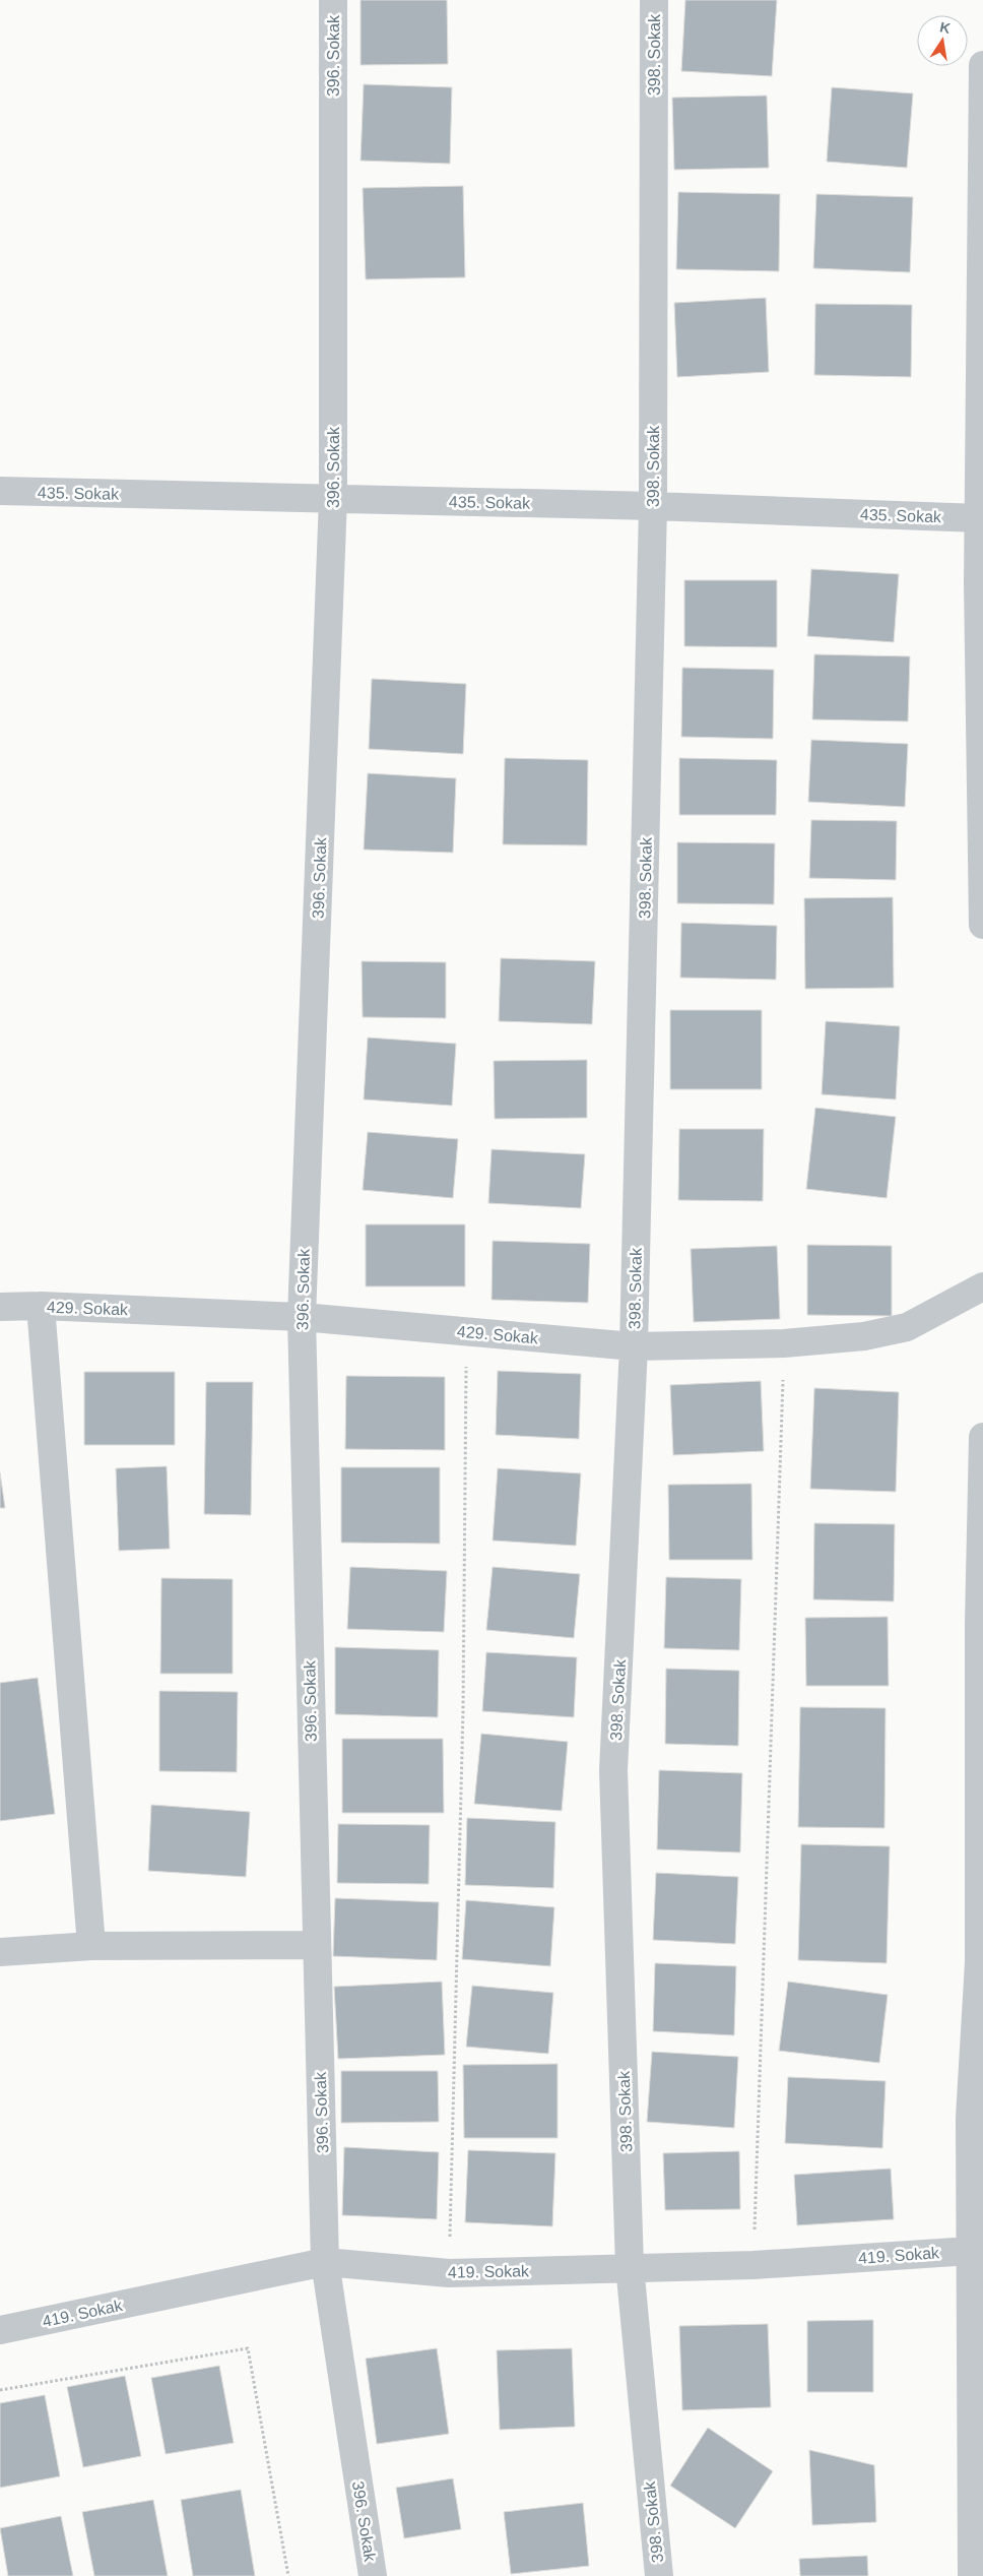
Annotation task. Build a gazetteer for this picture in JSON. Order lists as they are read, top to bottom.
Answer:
{
  "streets": {
    "street": [
      "398. Sokak",
      "396. Sokak",
      "435. Sokak",
      "429. Sokak",
      "419. Sokak"
    ]
  },
  "crossings": [
    ["398. Sokak", "435. Sokak"],
    ["398. Sokak", "429. Sokak"],
    ["398. Sokak", "419. Sokak"],
    ["396. Sokak", "435. Sokak"],
    ["396. Sokak", "429. Sokak"],
    ["396. Sokak", "419. Sokak"]
  ],
  "north": "top"
}
